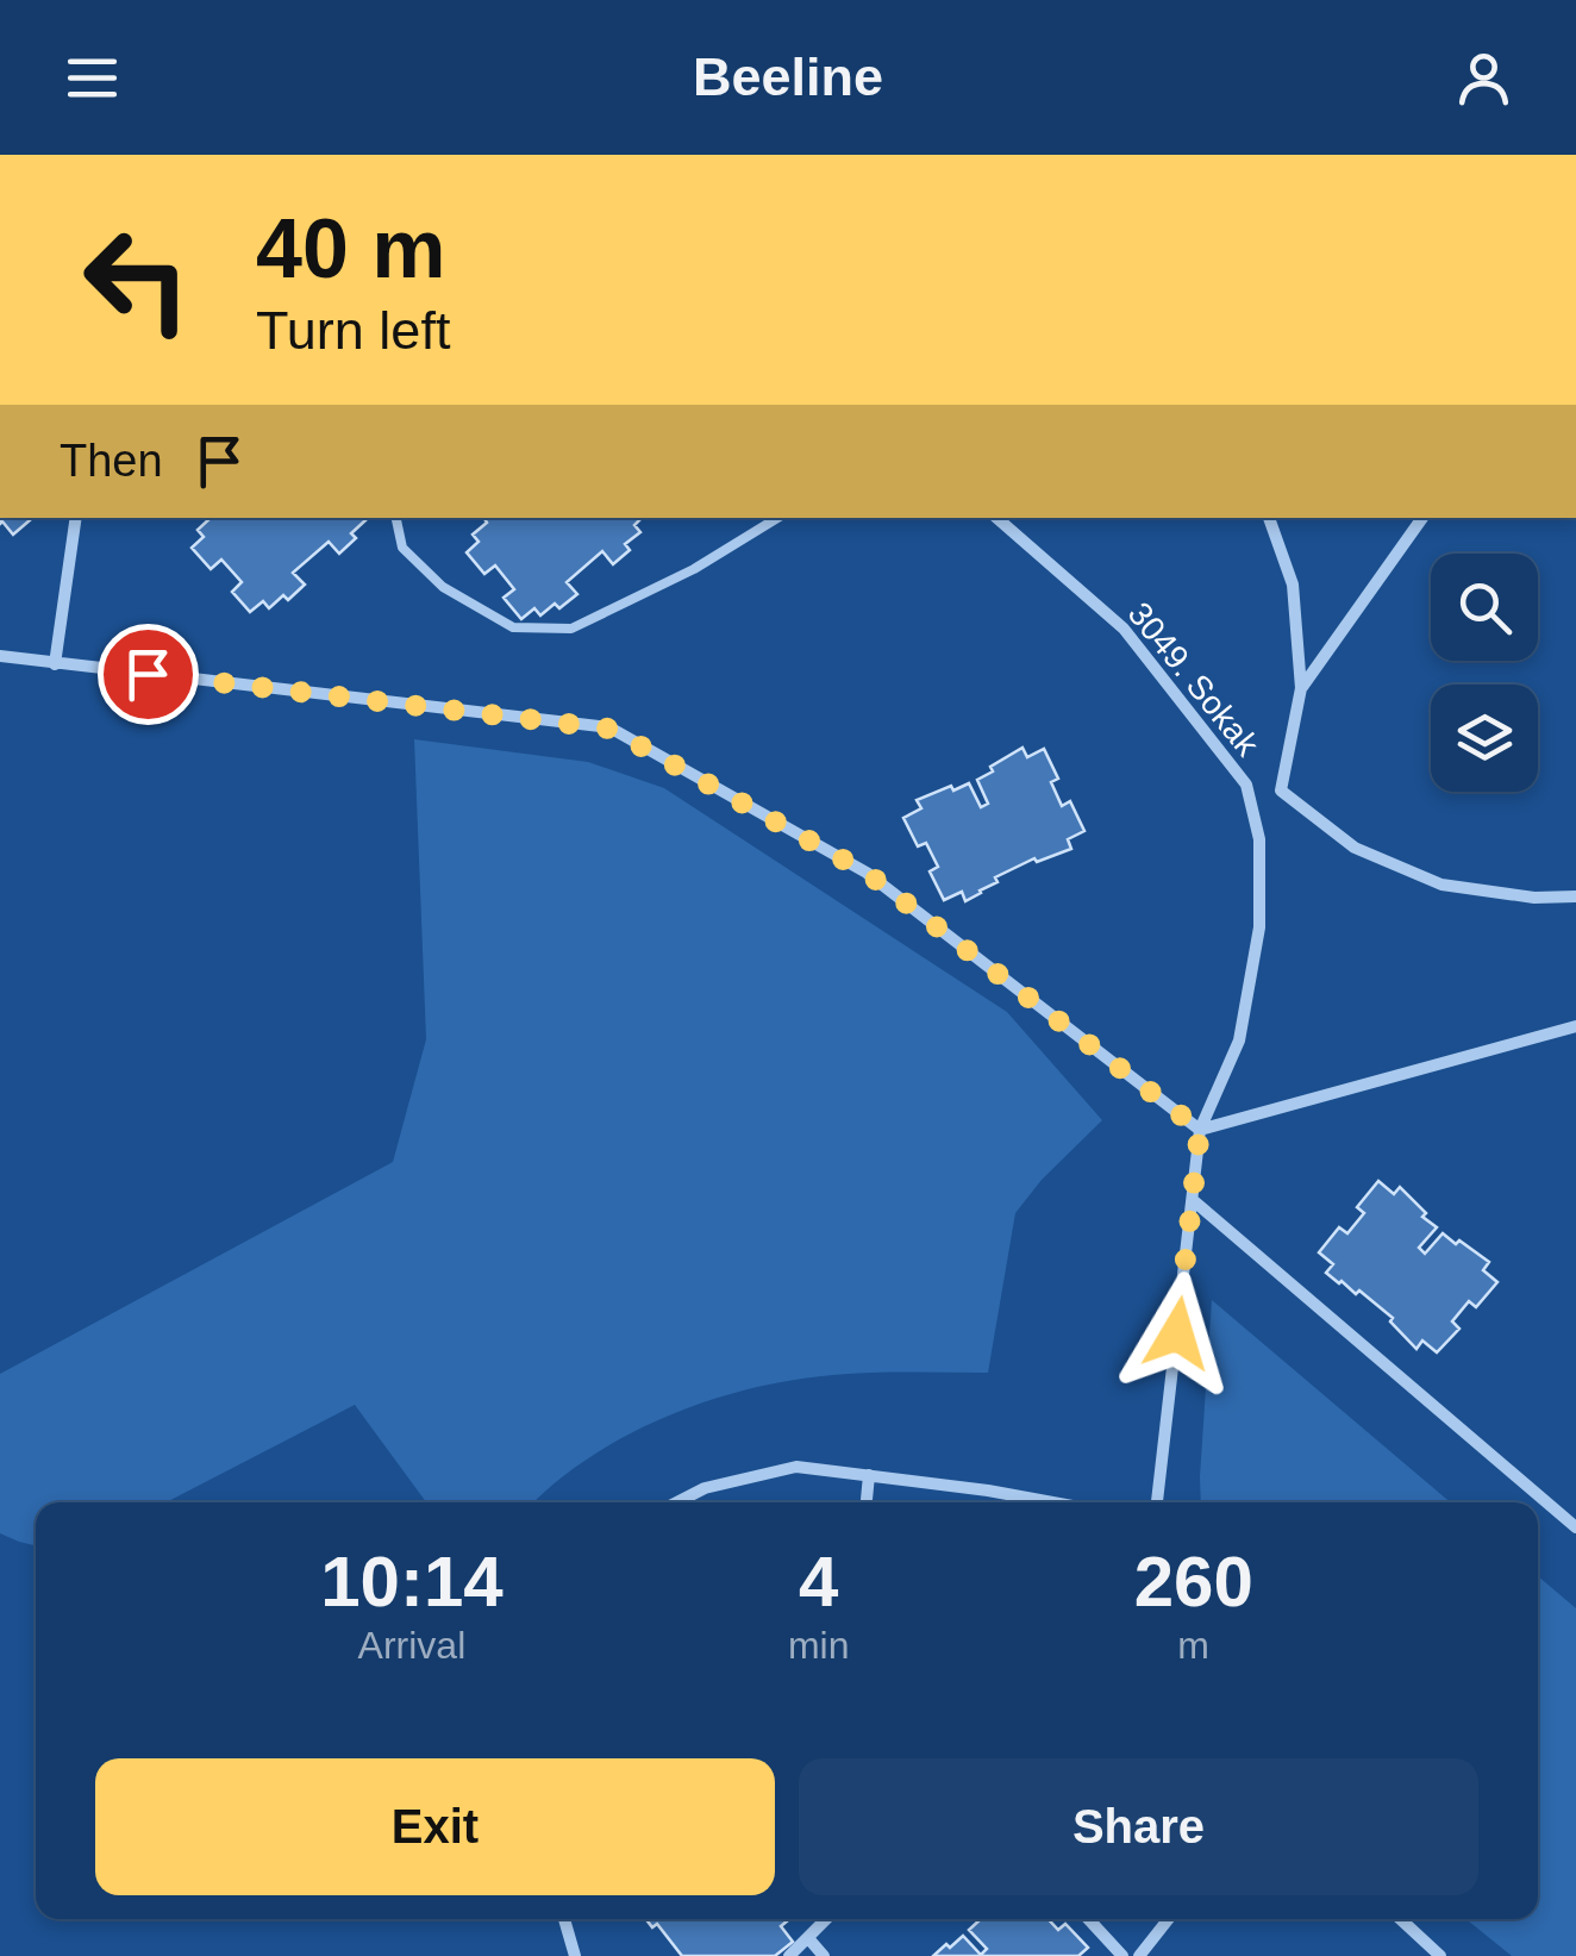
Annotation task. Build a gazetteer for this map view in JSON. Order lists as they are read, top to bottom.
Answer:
{
  "streets": {
    "street": ["3049. Sokak"]
  },
  "page": {
    "header": "Beeline",
    "turn": ["40 m", "Turn left"],
    "then": "Then",
    "eta": [
      "10:14",
      "Arrival",
      "4",
      "min",
      "260",
      "m"
    ],
    "buttons": ["Exit", "Share"]
  }
}
